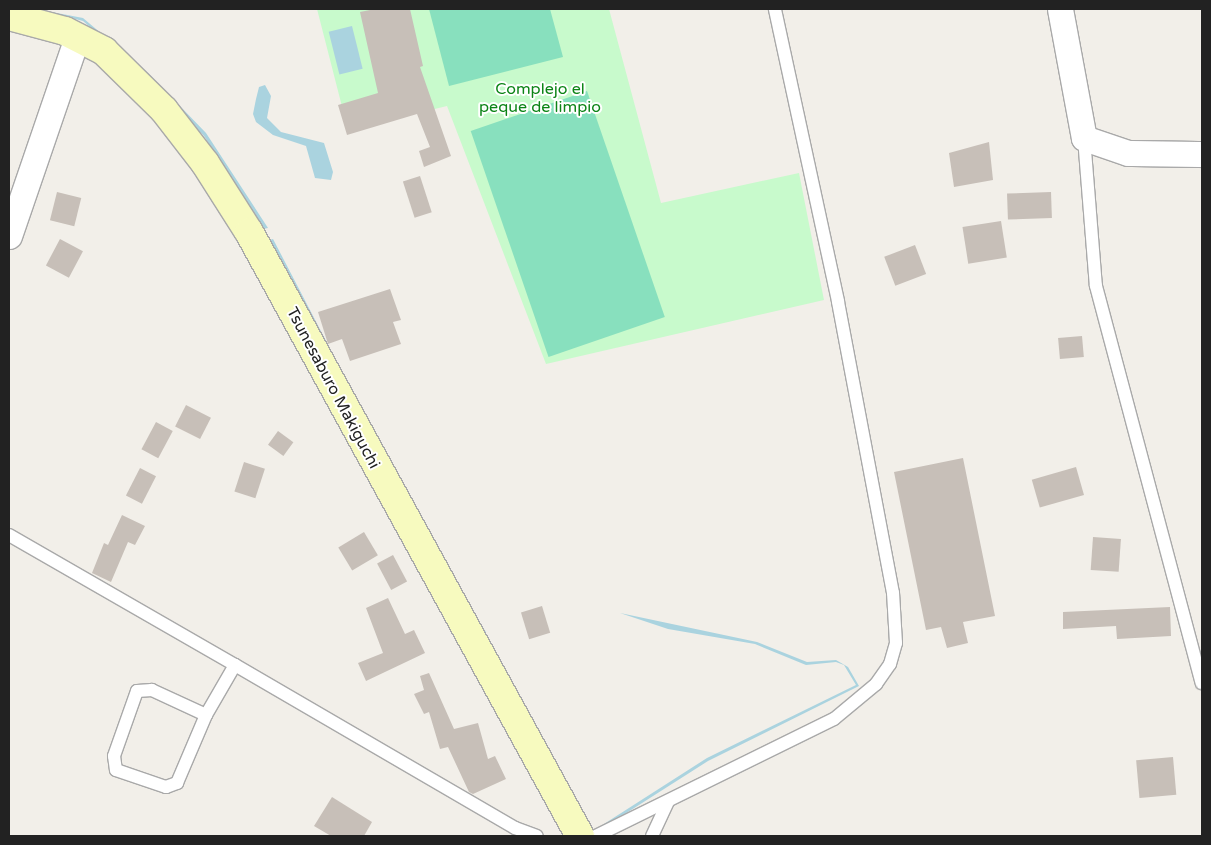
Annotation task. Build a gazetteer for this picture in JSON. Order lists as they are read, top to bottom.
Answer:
{
  "streets": {
    "street": ["Tsunesaburo Makiguchi"]
  },
  "parks": ["Complejo el peque de limpio"]
}
